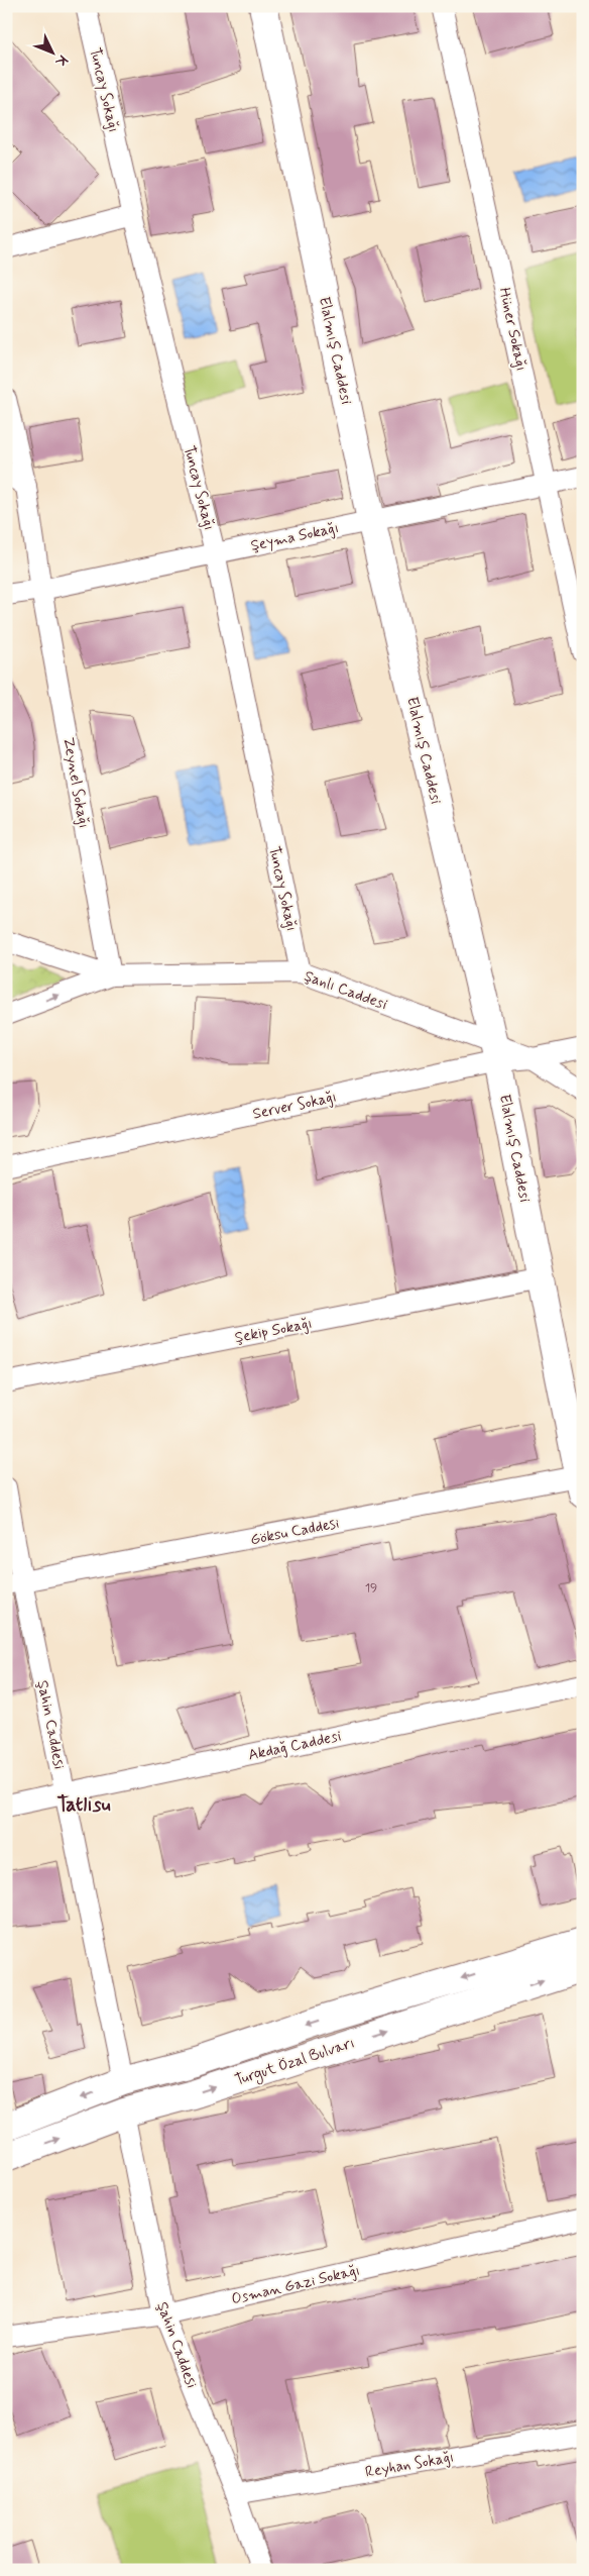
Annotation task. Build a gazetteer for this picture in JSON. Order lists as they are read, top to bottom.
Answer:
{
  "streets": {
    "street": [
      "Tuncay Sokağı",
      "Hüner Sokağı",
      "Elalmış Caddesi",
      "Şeyma Sokağı",
      "Zeynel Sokağı",
      "Şanlı Caddesi",
      "Server Sokağı",
      "Şekip Sokağı",
      "Göksu Caddesi",
      "Şahin Caddesi",
      "Akdağ Caddesi",
      "Turgut Özal Bulvarı",
      "Osman Gazi Sokağı",
      "Reyhan Sokağı"
    ]
  },
  "crossings": [
    ["Tuncay Sokağı", "Şeyma Sokağı"],
    ["Tuncay Sokağı", "Şanlı Caddesi"],
    ["Hüner Sokağı", "Şeyma Sokağı"],
    ["Elalmış Caddesi", "Şeyma Sokağı"],
    ["Elalmış Caddesi", "Şanlı Caddesi"],
    ["Elalmış Caddesi", "Server Sokağı"],
    ["Elalmış Caddesi", "Şekip Sokağı"],
    ["Elalmış Caddesi", "Göksu Caddesi"],
    ["Şeyma Sokağı", "Zeynel Sokağı"],
    ["Zeynel Sokağı", "Şanlı Caddesi"],
    ["Şanlı Caddesi", "Server Sokağı"],
    ["Göksu Caddesi", "Şahin Caddesi"],
    ["Şahin Caddesi", "Akdağ Caddesi"],
    ["Şahin Caddesi", "Turgut Özal Bulvarı"],
    ["Şahin Caddesi", "Osman Gazi Sokağı"],
    ["Şahin Caddesi", "Reyhan Sokağı"]
  ],
  "districts": ["Tatlısu"],
  "house_numbers": ["19"],
  "north": "bottom right"
}
